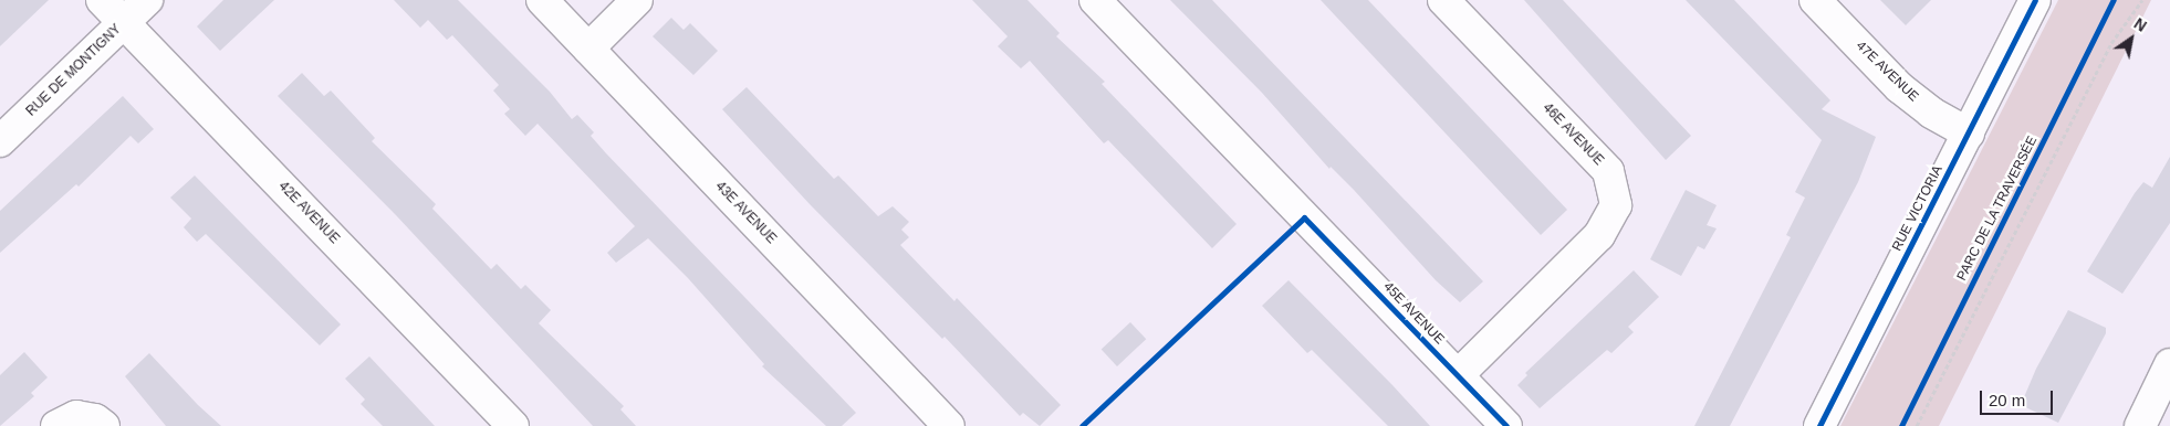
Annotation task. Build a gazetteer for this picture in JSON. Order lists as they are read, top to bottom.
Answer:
{
  "streets": {
    "street": [
      "RUE DE MONTIGNY",
      "47E AVENUE",
      "46E AVENUE",
      "RUE VICTORIA",
      "42E AVENUE",
      "43E AVENUE",
      "45E AVENUE"
    ],
    "cycle path": ["PARC DE LA TRAVERSÉE"]
  },
  "crossings": [
    ["RUE DE MONTIGNY", "42E AVENUE"],
    ["47E AVENUE", "RUE VICTORIA"],
    ["46E AVENUE", "45E AVENUE"]
  ],
  "scale_bar": "20 m",
  "north": "top right"
}
